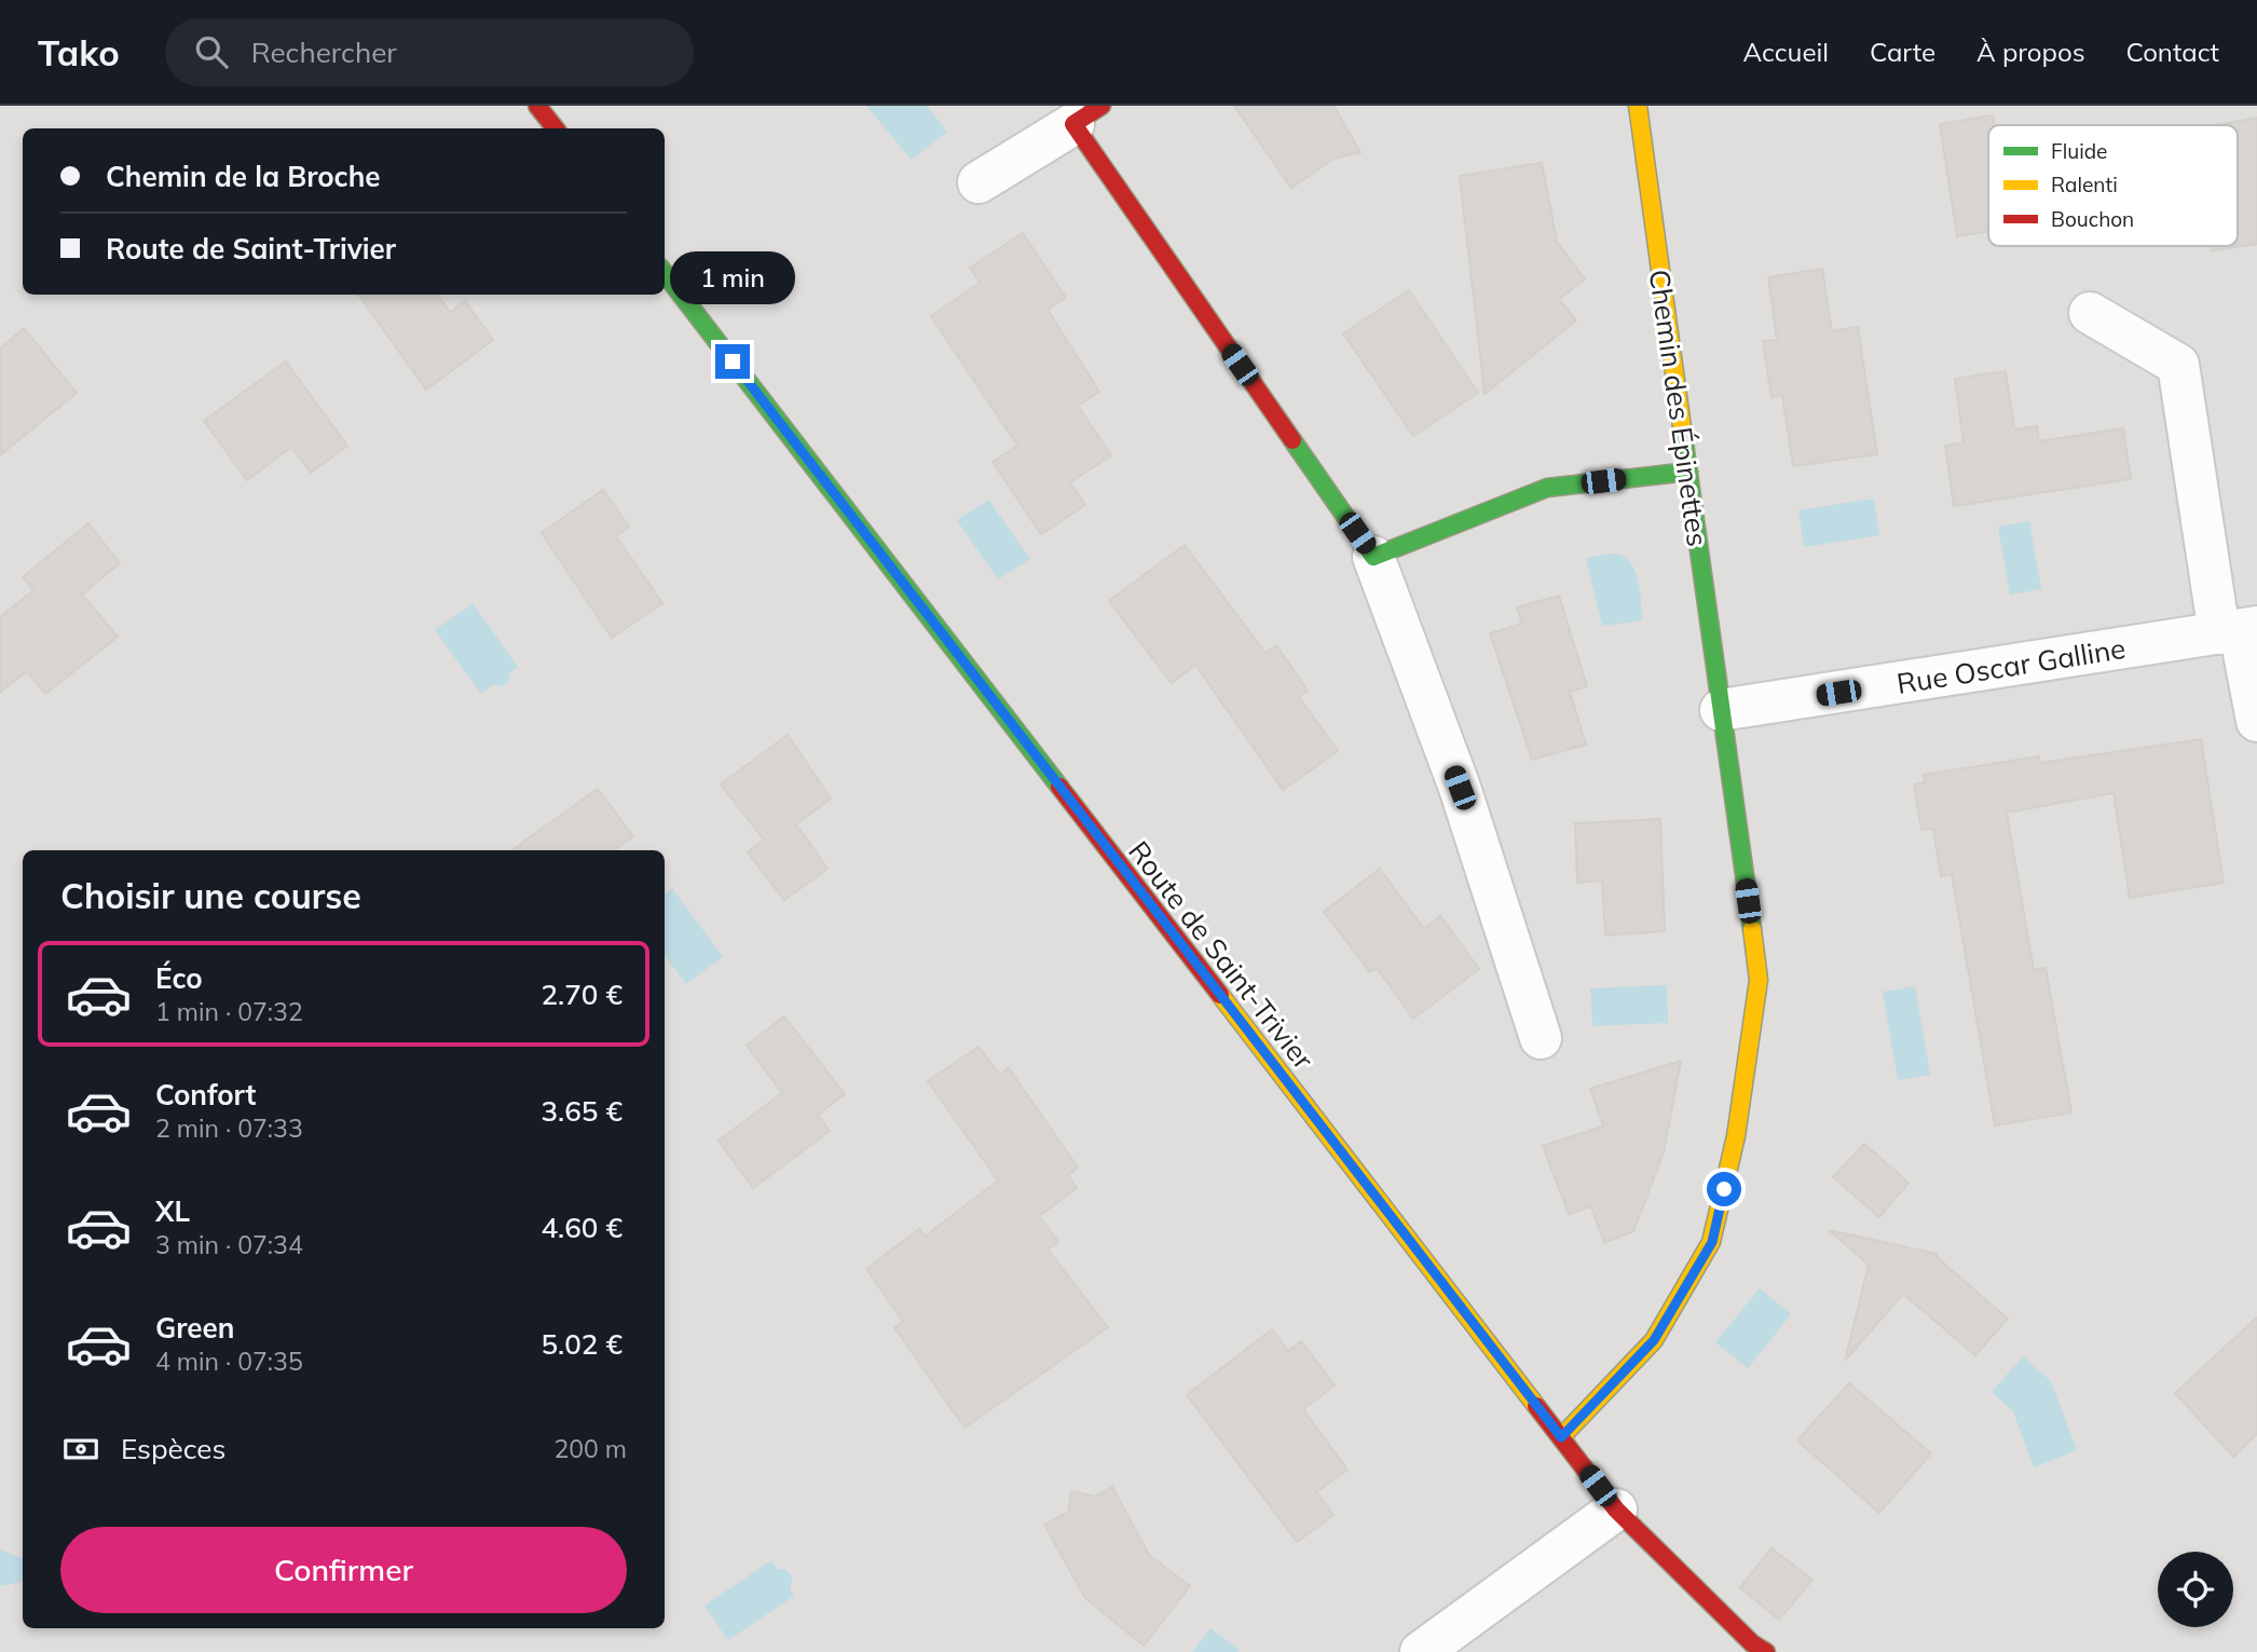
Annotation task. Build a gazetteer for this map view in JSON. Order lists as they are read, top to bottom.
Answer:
{
  "streets": {
    "street": ["Chemin des Épinettes", "Rue Oscar Galline", "Route de Saint-Trivier"]
  },
  "crossings": [
    ["Chemin des Épinettes", "Rue Oscar Galline"],
    ["Chemin des Épinettes", "Route de Saint-Trivier"]
  ],
  "legend": ["Fluide", "Ralenti", "Bouchon"],
  "page": {
    "header": "Tako",
    "search": "Rechercher",
    "nav": [
      "Accueil",
      "Carte",
      "À propos",
      "Contact"
    ],
    "banner": ["Chemin de la Broche", "Route de Saint-Trivier"],
    "bubble": "1 min",
    "heading": "Choisir une course",
    "list": [
      {
        "name": "Éco",
        "note": "1 min · 07:32",
        "value": "2.70 €"
      },
      {
        "name": "Confort",
        "note": "2 min · 07:33",
        "value": "3.65 €"
      },
      {
        "name": "XL",
        "note": "3 min · 07:34",
        "value": "4.60 €"
      },
      {
        "name": "Green",
        "note": "4 min · 07:35",
        "value": "5.02 €"
      }
    ],
    "pay": ["Espèces", "200 m"],
    "buttons": "Confirmer"
  }
}
